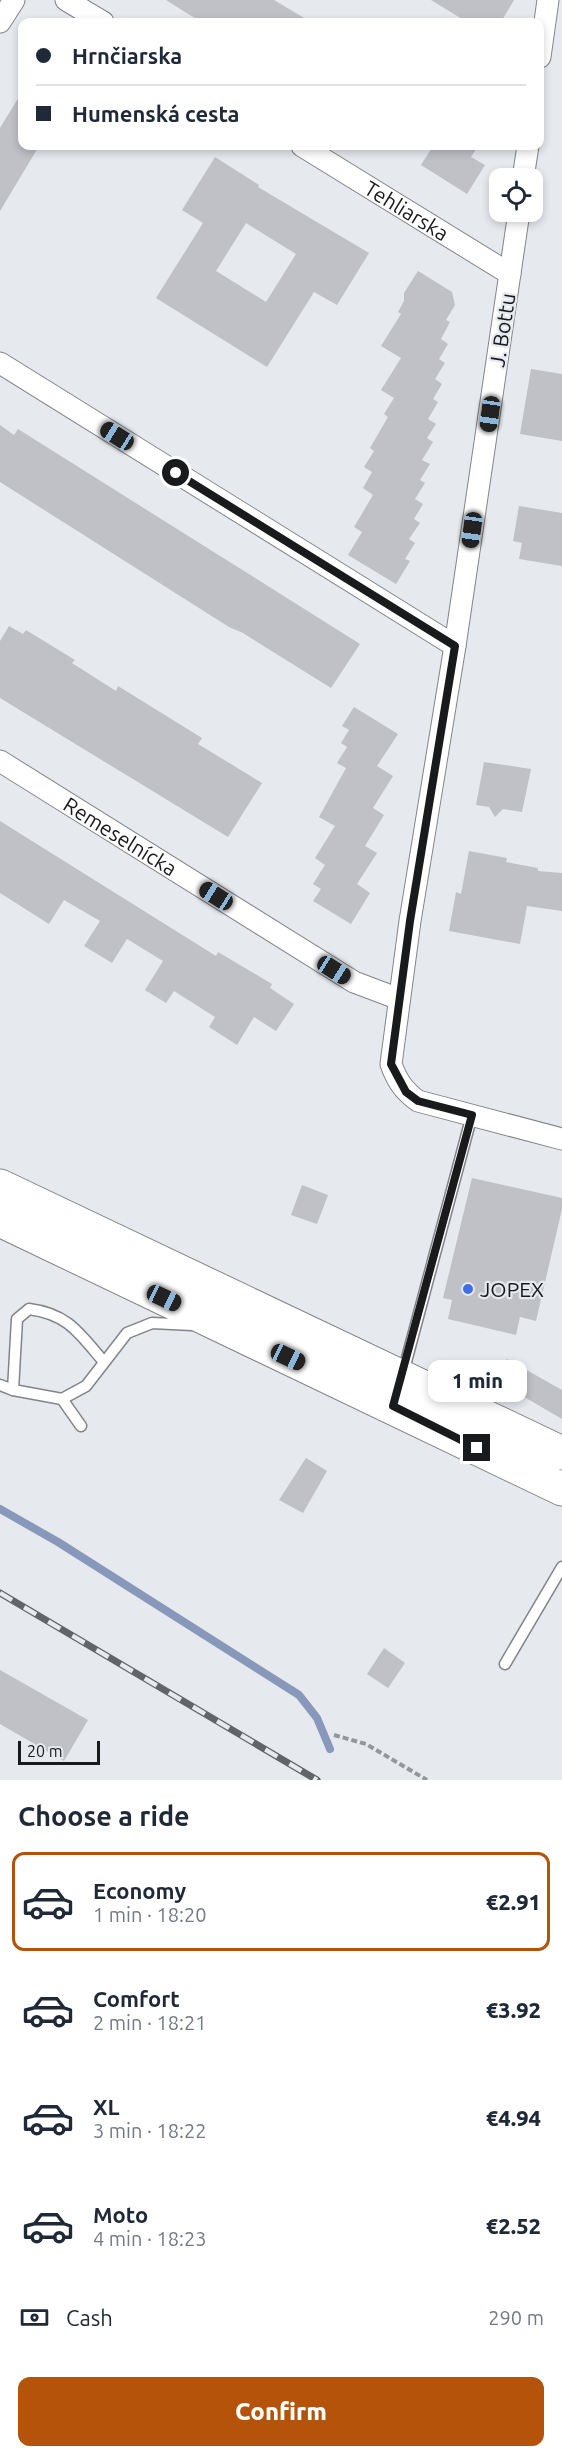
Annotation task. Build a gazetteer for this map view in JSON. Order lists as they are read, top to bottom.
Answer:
{
  "streets": {
    "street": ["Tehliarska", "J. Bottu", "Remeselnícka"]
  },
  "crossings": [
    ["Tehliarska", "J. Bottu"],
    ["J. Bottu", "Remeselnícka"]
  ],
  "places": ["JOPEX"],
  "scale_bar": "20 m",
  "page": {
    "banner": ["Hrnčiarska", "Humenská cesta"],
    "bubble": "1 min",
    "scale": "20 m",
    "heading": "Choose a ride",
    "list": [
      {
        "name": "Economy",
        "note": "1 min · 18:20",
        "value": "€2.91"
      },
      {
        "name": "Comfort",
        "note": "2 min · 18:21",
        "value": "€3.92"
      },
      {
        "name": "XL",
        "note": "3 min · 18:22",
        "value": "€4.94"
      },
      {
        "name": "Moto",
        "note": "4 min · 18:23",
        "value": "€2.52"
      }
    ],
    "pay": ["Cash", "290 m"],
    "buttons": "Confirm"
  }
}
